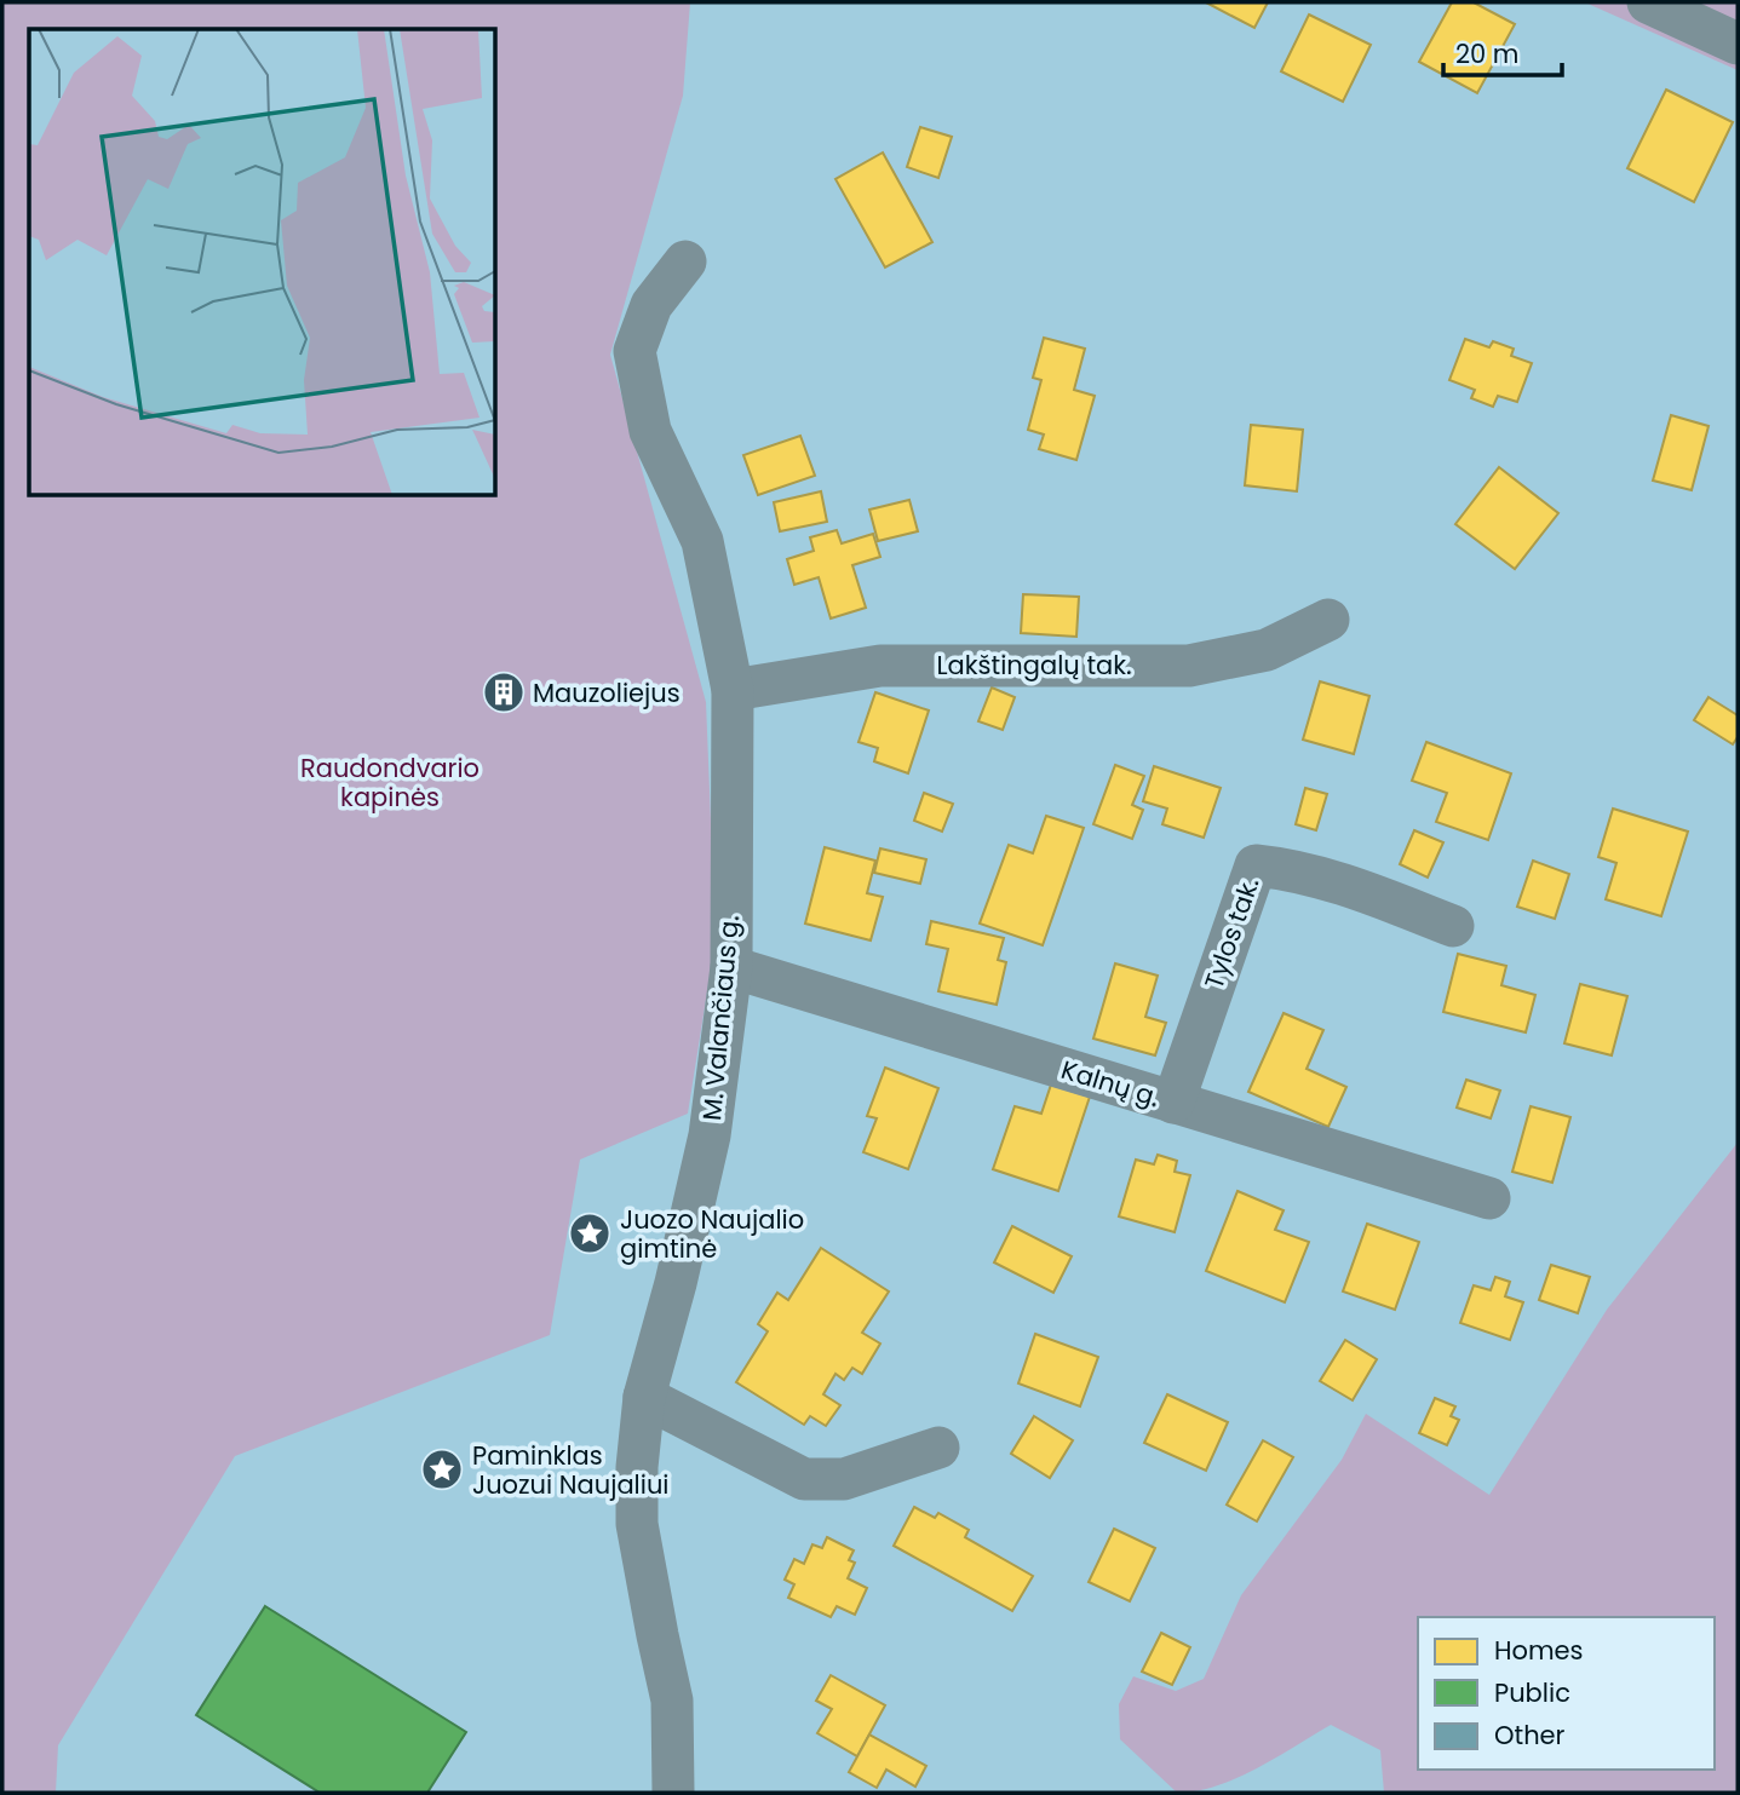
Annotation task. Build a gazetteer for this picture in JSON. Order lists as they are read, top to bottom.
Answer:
{
  "streets": {
    "street": [
      "Lakštingalų tak.",
      "Tylos tak.",
      "M. Valančiaus g.",
      "Kalnų g."
    ]
  },
  "crossings": [
    ["Lakštingalų tak.", "M. Valančiaus g."],
    ["Tylos tak.", "Kalnų g."],
    ["M. Valančiaus g.", "Kalnų g."]
  ],
  "parks": ["Raudondvario kapinės"],
  "places": {
    "building": ["Mauzoliejus"],
    "place": ["Juozo Naujalio gimtinė", "Paminklas Juozui Naujaliui"]
  },
  "legend": ["Homes", "Public", "Other"],
  "scale_bar": "20 m"
}
